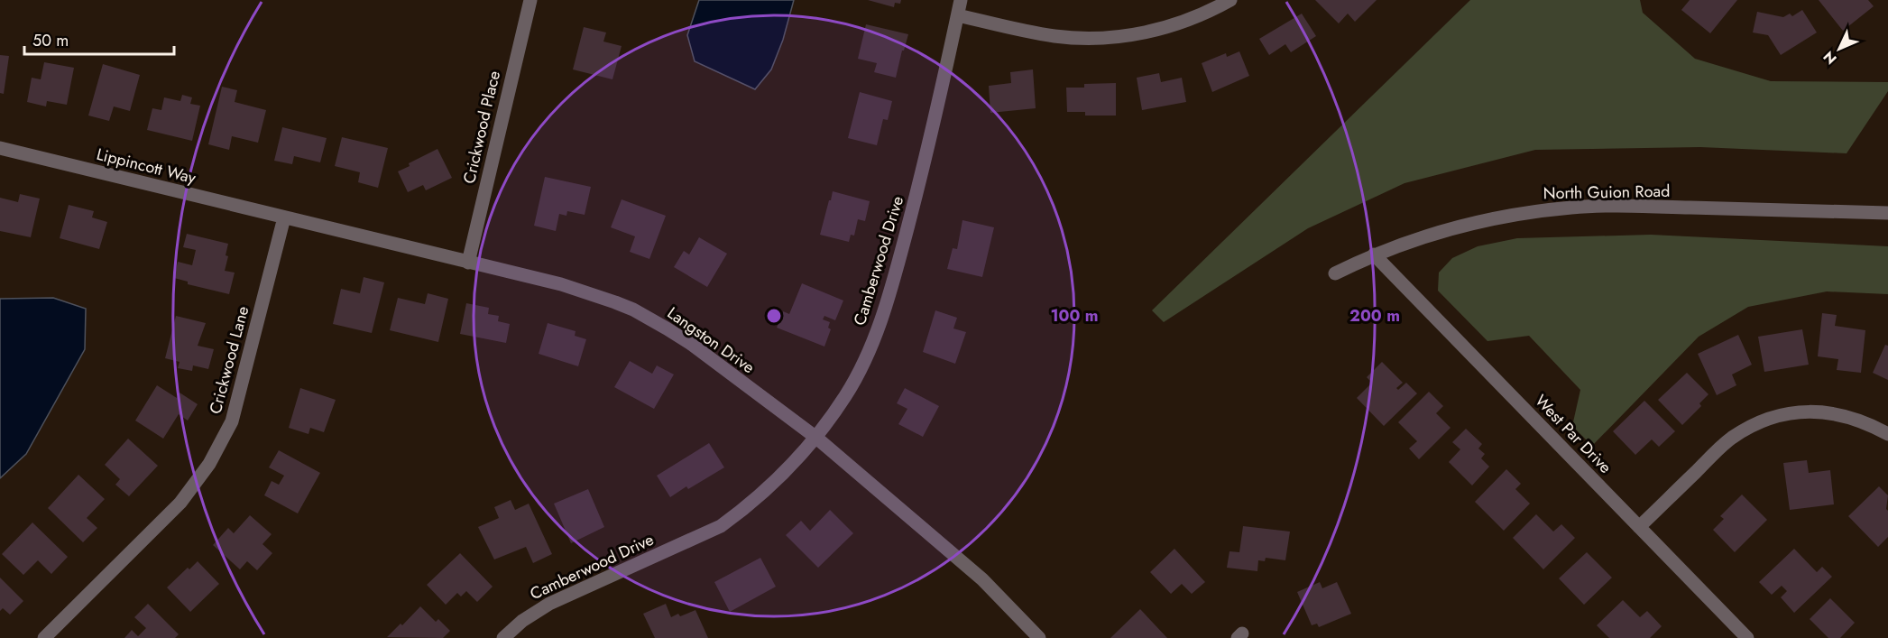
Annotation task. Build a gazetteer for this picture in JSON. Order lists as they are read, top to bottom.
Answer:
{
  "streets": {
    "street": [
      "Crickwood Place",
      "Lippincott Way",
      "North Guion Road",
      "Camberwood Drive",
      "Langston Drive",
      "Crickwood Lane",
      "West Par Drive"
    ]
  },
  "crossings": [
    ["Crickwood Place", "Langston Drive"],
    ["Lippincott Way", "Langston Drive"],
    ["Lippincott Way", "Crickwood Lane"],
    ["North Guion Road", "West Par Drive"],
    ["Camberwood Drive", "Langston Drive"],
    ["Langston Drive", "Crickwood Lane"]
  ],
  "scale_bar": "50 m",
  "north": "bottom left",
  "rings": ["100 m", "200 m"]
}
